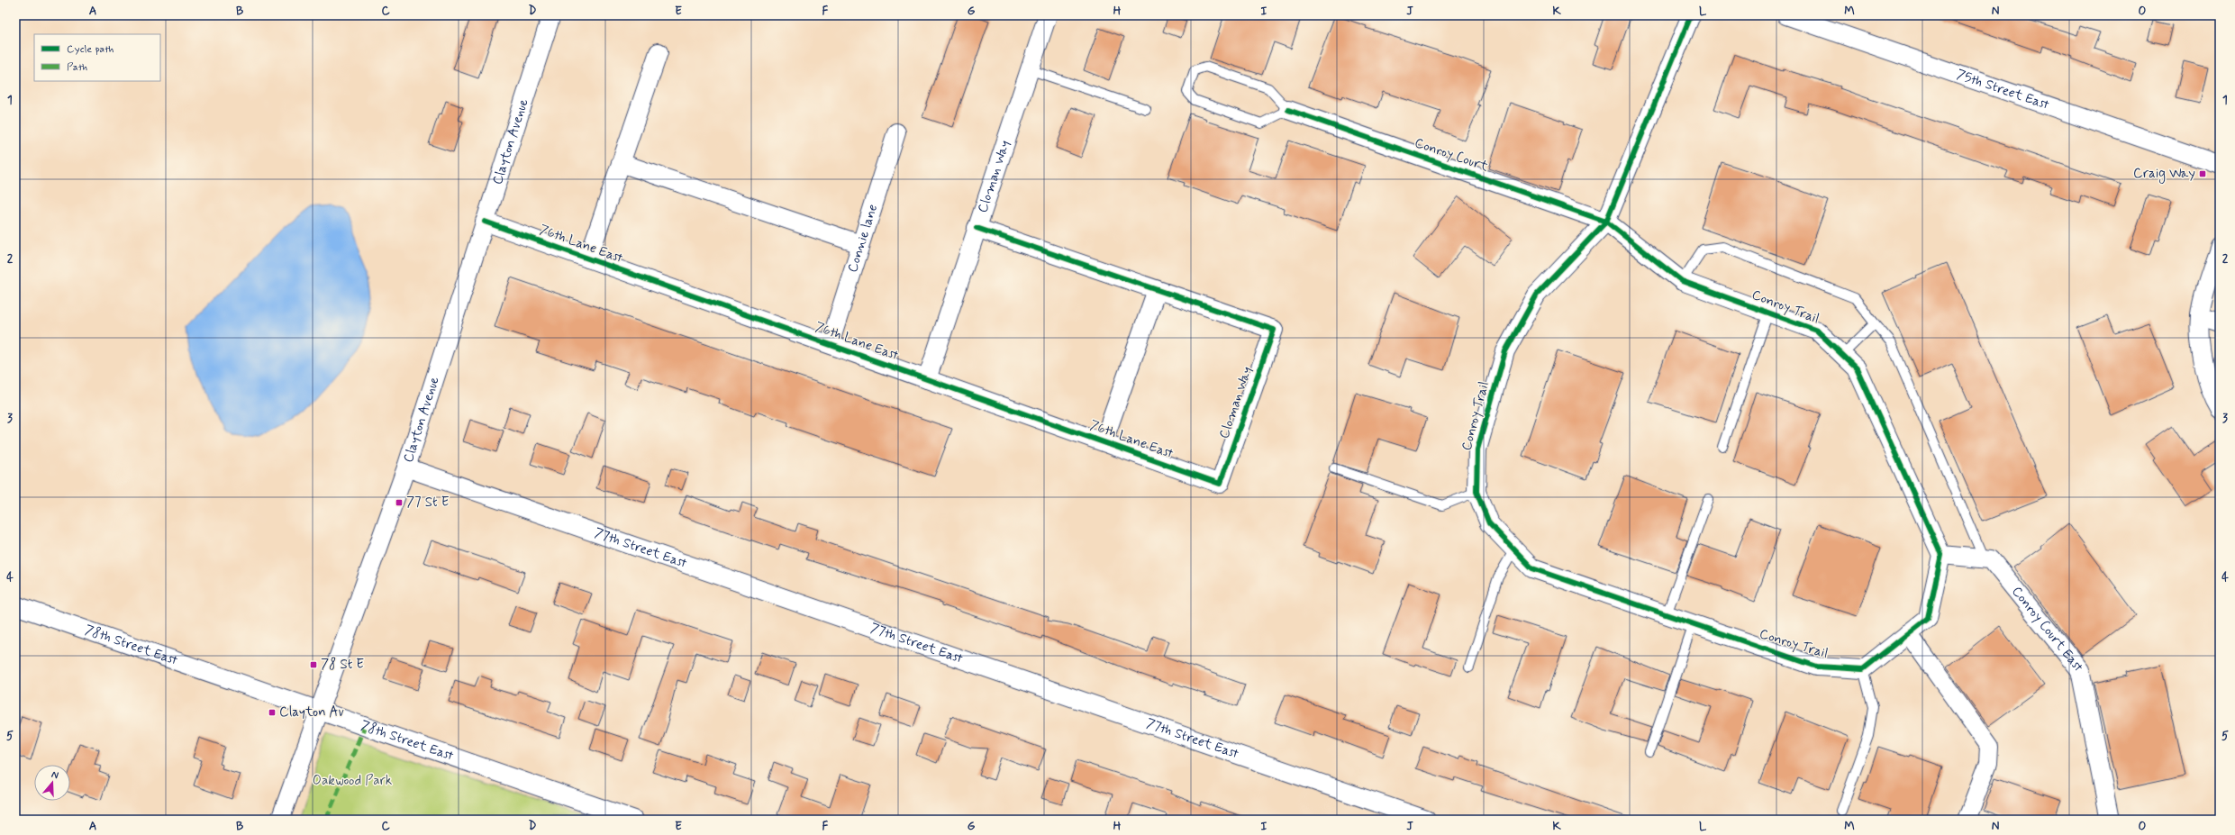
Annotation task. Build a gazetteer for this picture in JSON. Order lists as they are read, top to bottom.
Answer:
{
  "streets": {
    "street": [
      "75th Street East",
      "Clayton Avenue",
      "Conroy Court",
      "Cloman Way",
      "Connie lane",
      "76th Lane East",
      "Conroy Trail",
      "77th Street East",
      "Conroy Court East",
      "78th Street East"
    ]
  },
  "crossings": [
    ["Clayton Avenue", "76th Lane East"],
    ["Clayton Avenue", "77th Street East"],
    ["Clayton Avenue", "78th Street East"],
    ["Conroy Court", "Conroy Trail"],
    ["Cloman Way", "76th Lane East"],
    ["Connie lane", "76th Lane East"],
    ["Conroy Trail", "Conroy Court East"]
  ],
  "parks": ["Oakwood Park"],
  "places": {
    "transit": [
      "Craig Way",
      "77 St E",
      "78 St E",
      "Clayton Av"
    ]
  },
  "legend": ["Cycle path", "Path"],
  "north": "top",
  "grid": {
    "columns": [
      "A",
      "B",
      "C",
      "D",
      "E",
      "F",
      "G",
      "H",
      "I",
      "J",
      "K",
      "L",
      "M",
      "N",
      "O"
    ],
    "rows": [
      "1",
      "2",
      "3",
      "4",
      "5"
    ]
  }
}
